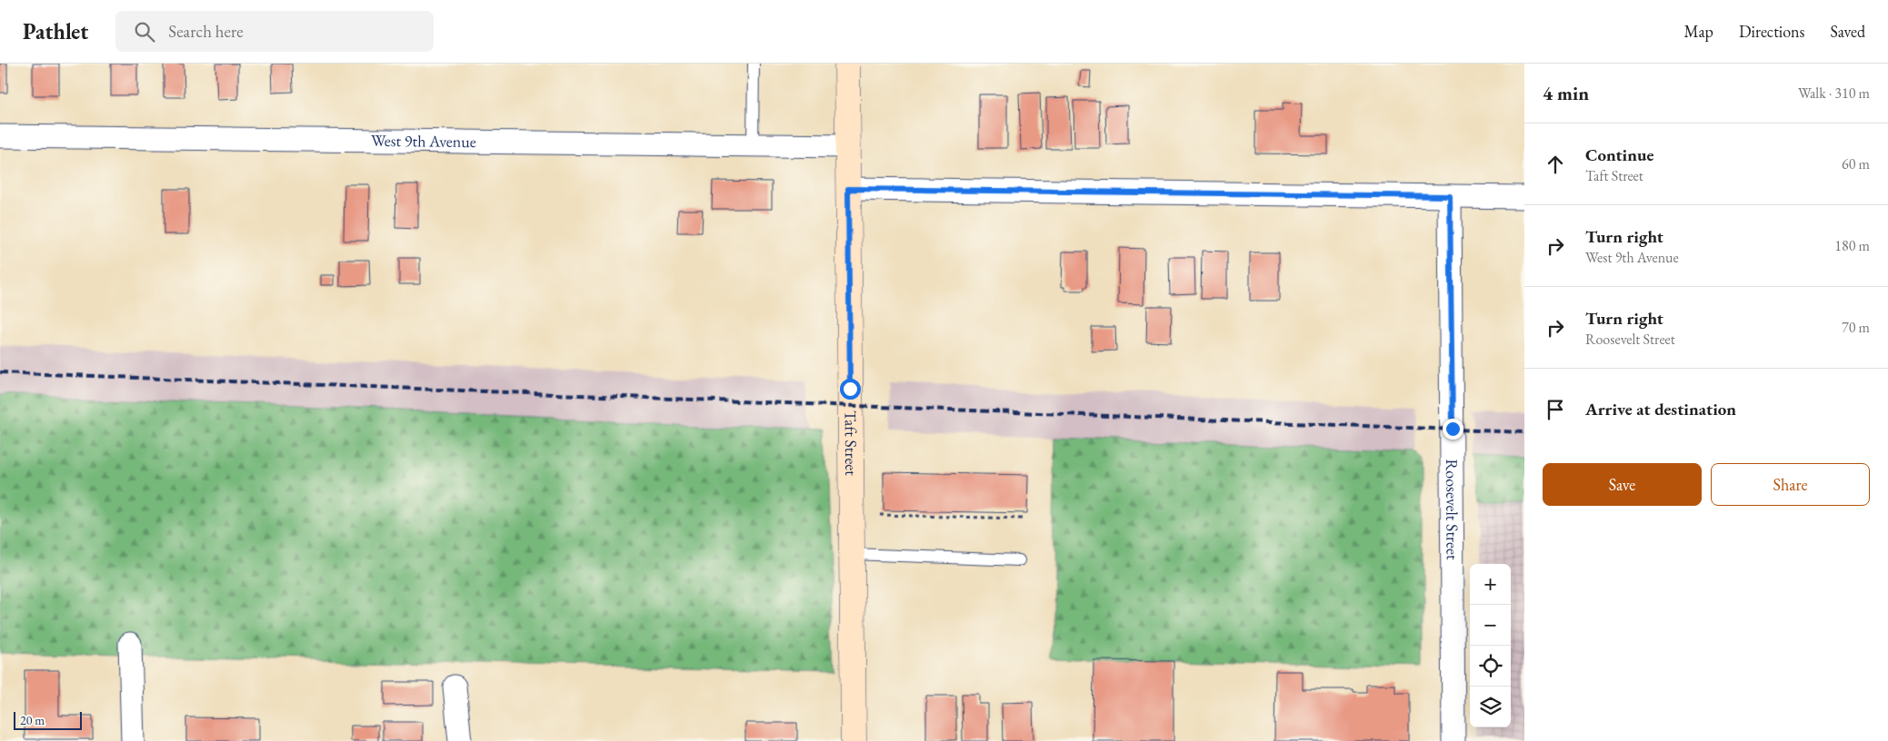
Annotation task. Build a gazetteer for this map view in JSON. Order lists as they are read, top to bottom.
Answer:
{
  "streets": {
    "street": ["West 9th Avenue", "Taft Street", "Roosevelt Street"]
  },
  "crossings": [
    ["West 9th Avenue", "Taft Street"]
  ],
  "scale_bar": "20 m",
  "page": {
    "header": "Pathlet",
    "search": "Search here",
    "nav": ["Map", "Directions", "Saved"],
    "heading": ["4 min", "Walk · 310 m"],
    "list": [
      ["Continue", "Taft Street", "60 m"],
      ["Turn right", "West 9th Avenue", "180 m"],
      ["Turn right", "Roosevelt Street", "70 m"],
      "Arrive at destination"
    ],
    "buttons": ["Save", "Share"],
    "map_buttons": ["+", "−"],
    "scale": "20 m"
  }
}
